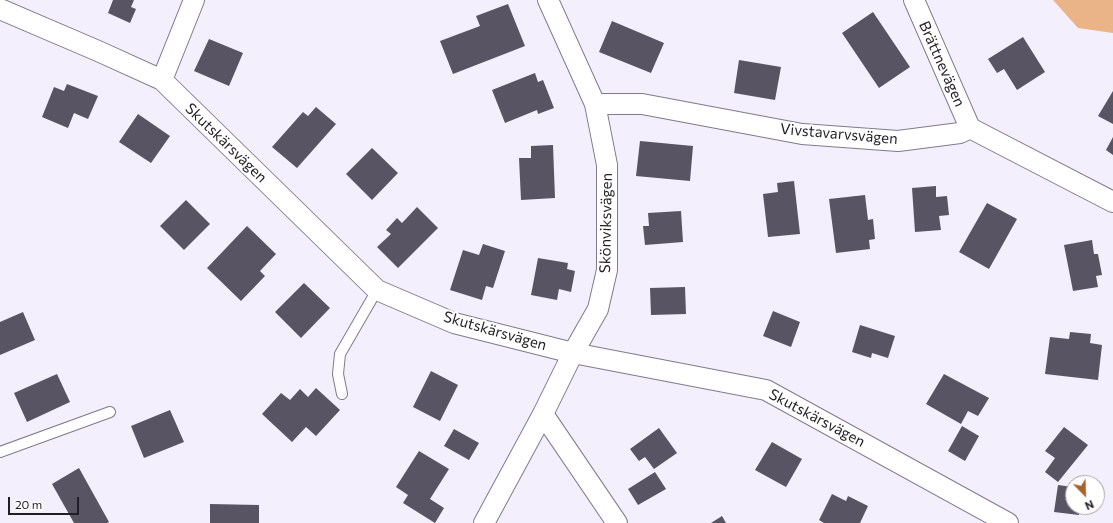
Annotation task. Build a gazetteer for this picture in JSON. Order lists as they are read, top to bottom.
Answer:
{
  "streets": {
    "street": [
      "Brättnevägen",
      "Vivstavarvsvägen",
      "Skutskärsvägen",
      "Skönviksvägen"
    ]
  },
  "crossings": [
    ["Brättnevägen", "Vivstavarvsvägen"],
    ["Vivstavarvsvägen", "Skönviksvägen"],
    ["Skutskärsvägen", "Skönviksvägen"]
  ],
  "scale_bar": "20 m",
  "north": "bottom right"
}
